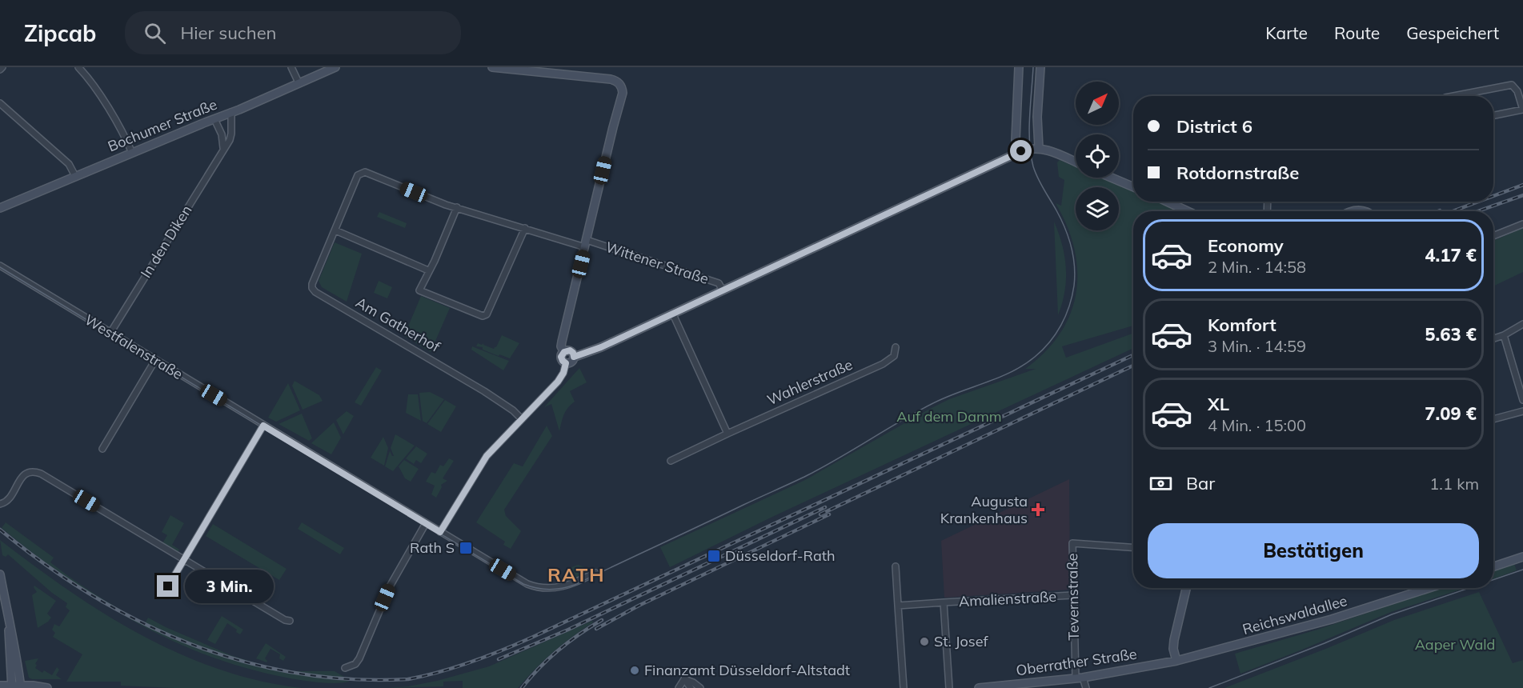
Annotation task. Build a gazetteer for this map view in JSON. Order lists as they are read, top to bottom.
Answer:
{
  "streets": {
    "street": [
      "Bochumer Straße",
      "In den Diken",
      "Wittener Straße",
      "Am Gatherhof",
      "Westfalenstraße",
      "Wahlerstraße",
      "Tevernstraße",
      "Amalienstraße",
      "Reichswaldallee",
      "Oberrather Straße"
    ]
  },
  "crossings": [
    ["Bochumer Straße", "In den Diken"],
    ["In den Diken", "Westfalenstraße"],
    ["Wittener Straße", "Am Gatherhof"],
    ["Tevernstraße", "Amalienstraße"],
    ["Tevernstraße", "Oberrather Straße"],
    ["Reichswaldallee", "Oberrather Straße"]
  ],
  "districts": ["RATH"],
  "parks": ["Auf dem Damm", "Aaper Wald"],
  "places": {
    "health": ["Augusta Krankenhaus"],
    "transit": ["Rath S", "Düsseldorf-Rath"],
    "other": ["St. Josef", "Finanzamt Düsseldorf-Altstadt"]
  },
  "north": "top right",
  "page": {
    "header": "Zipcab",
    "search": "Hier suchen",
    "nav": ["Karte", "Route", "Gespeichert"],
    "banner": ["District 6", "Rotdornstraße"],
    "list": [
      {
        "name": "Economy",
        "note": "2 Min. · 14:58",
        "value": "4.17 €"
      },
      {
        "name": "Komfort",
        "note": "3 Min. · 14:59",
        "value": "5.63 €"
      },
      {
        "name": "XL",
        "note": "4 Min. · 15:00",
        "value": "7.09 €"
      }
    ],
    "pay": ["Bar", "1.1 km"],
    "buttons": "Bestätigen",
    "bubble": "3 Min."
  }
}
